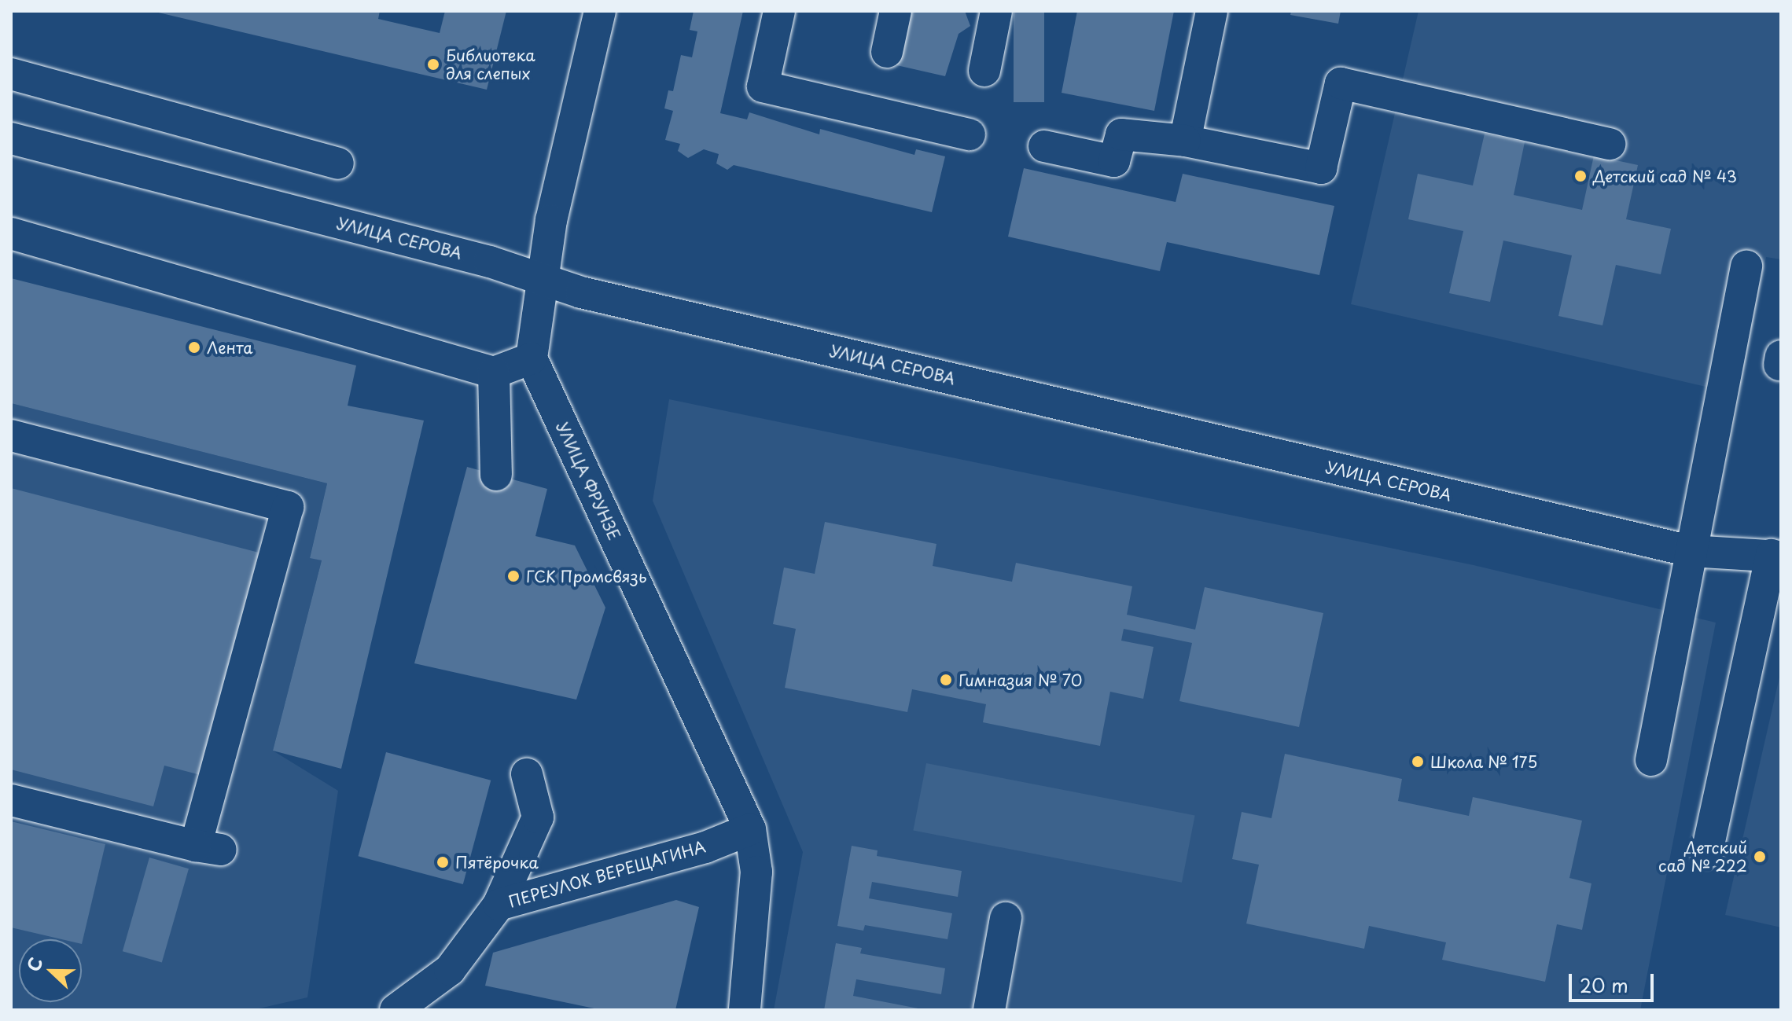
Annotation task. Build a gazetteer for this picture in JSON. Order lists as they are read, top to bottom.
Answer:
{
  "streets": {
    "street": ["УЛИЦА СЕРОВА", "УЛИЦА ФРУНЗЕ", "ПЕРЕУЛОК ВЕРЕЩАГИНА"]
  },
  "crossings": [
    ["УЛИЦА ФРУНЗЕ", "ПЕРЕУЛОК ВЕРЕЩАГИНА"]
  ],
  "places": [
    "Библиотека для слепых",
    "Детский сад № 43",
    "Лента",
    "ГСК Промсвязь",
    "Гимназия № 70",
    "Школа № 175",
    "Детский сад № 222",
    "Пятёрочка"
  ],
  "scale_bar": "20 m",
  "north": "left"
}
